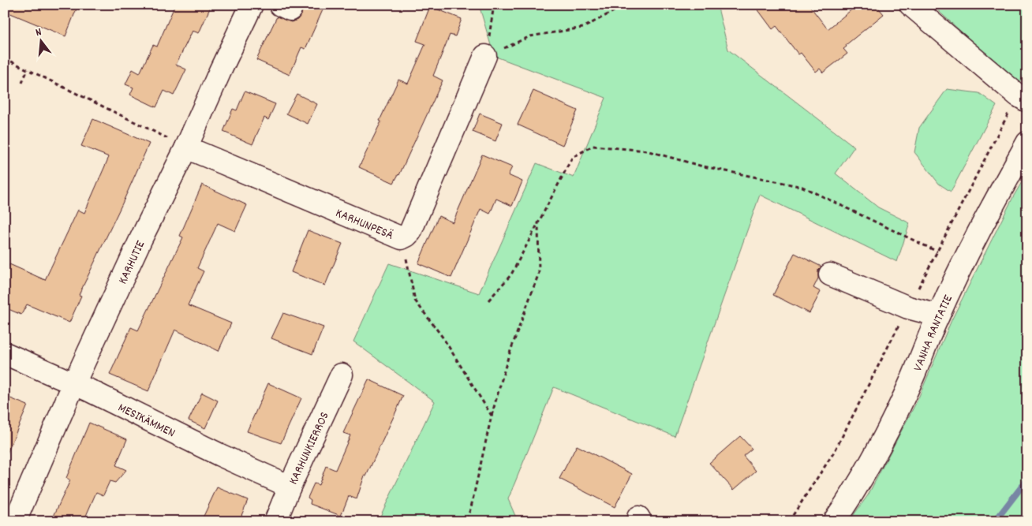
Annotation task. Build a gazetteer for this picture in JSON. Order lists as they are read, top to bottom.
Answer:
{
  "streets": {
    "street": [
      "KARHUNPESÄ",
      "KARHUTIE",
      "VANHA RANTATIE",
      "MESIKÄMMEN",
      "KARHUNKIERROS"
    ]
  },
  "crossings": [
    ["KARHUNPESÄ", "KARHUTIE"],
    ["KARHUTIE", "MESIKÄMMEN"],
    ["MESIKÄMMEN", "KARHUNKIERROS"]
  ],
  "north": "top"
}
